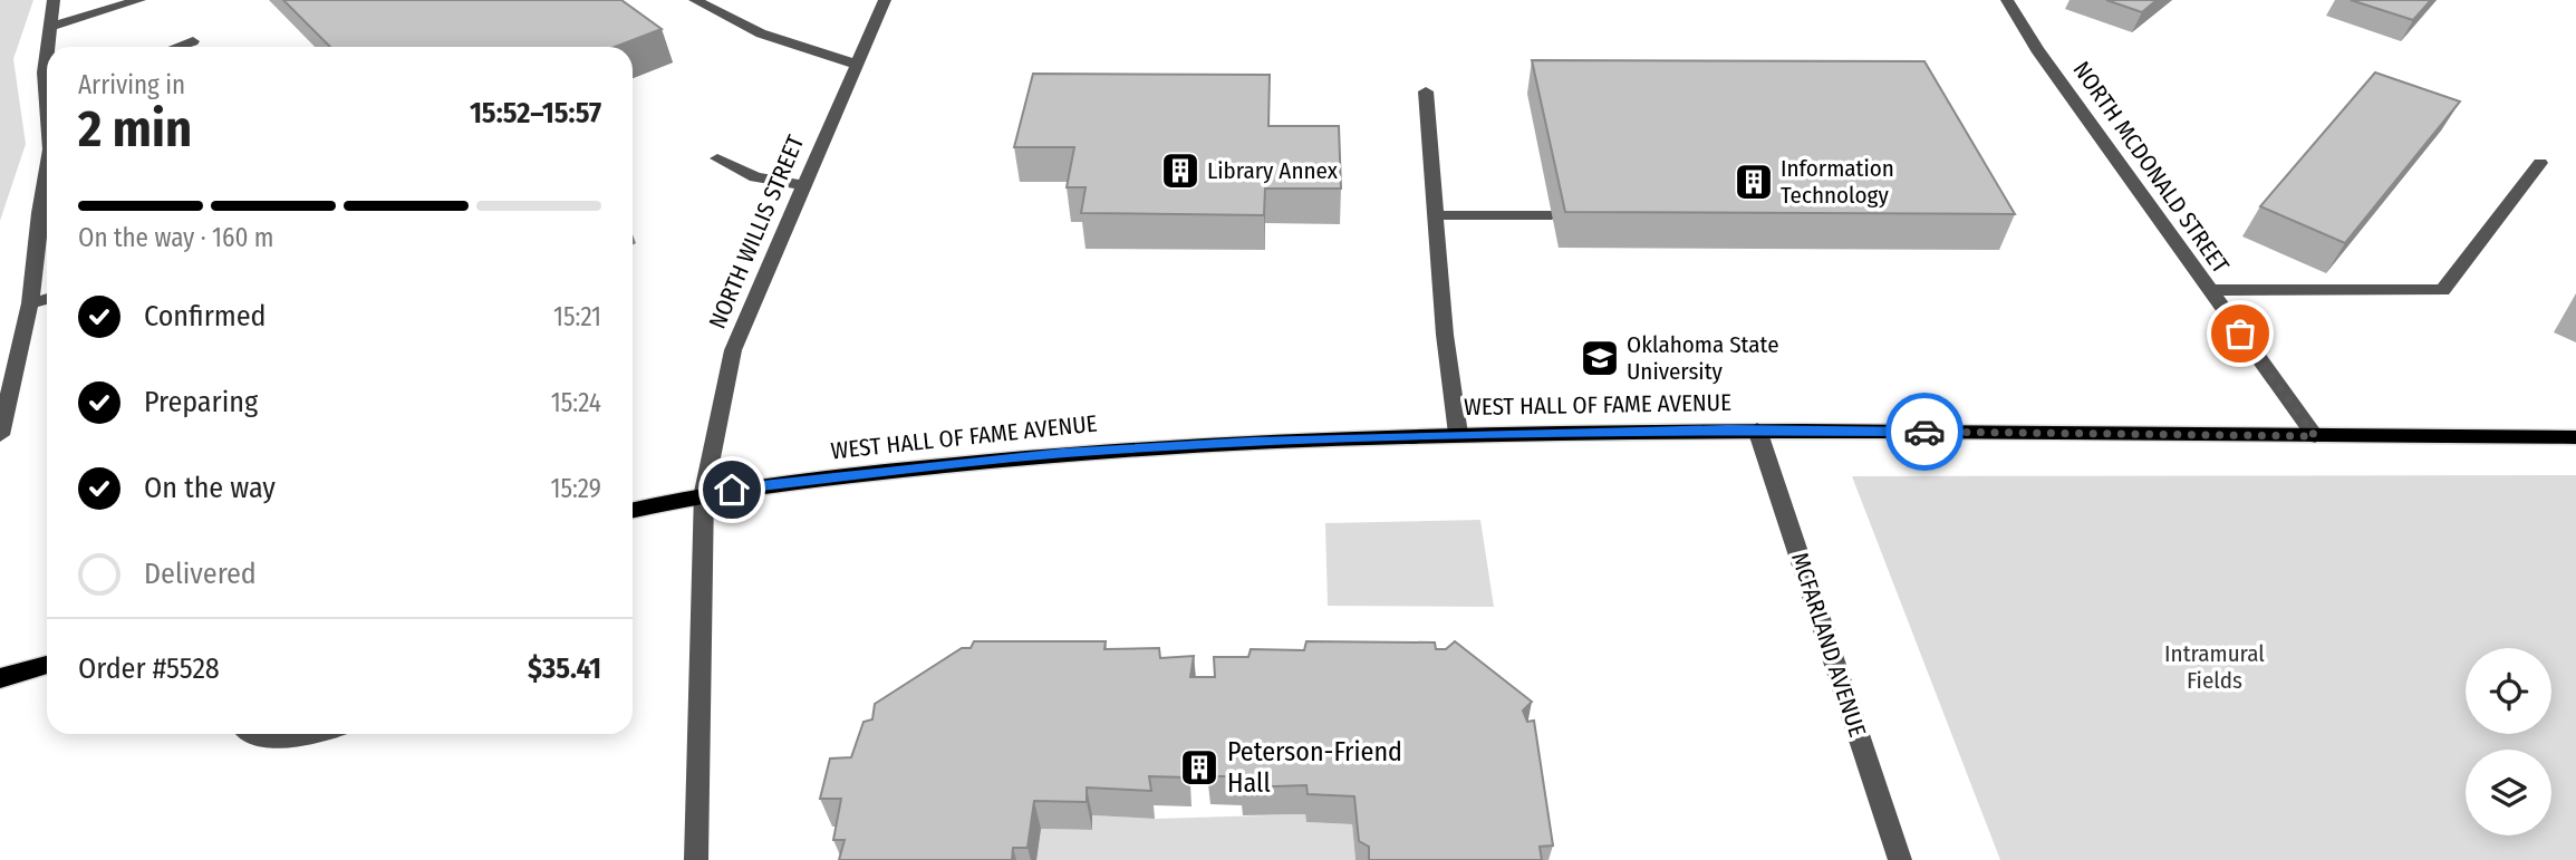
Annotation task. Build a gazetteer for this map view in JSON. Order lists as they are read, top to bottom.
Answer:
{
  "streets": {
    "main road": ["WEST HALL OF FAME AVENUE"],
    "street": ["NORTH MCDONALD STREET", "NORTH WILLIS STREET", "MCFARLAND AVENUE"]
  },
  "crossings": [
    ["NORTH MCDONALD STREET", "WEST HALL OF FAME AVENUE"],
    ["NORTH WILLIS STREET", "WEST HALL OF FAME AVENUE"],
    ["WEST HALL OF FAME AVENUE", "MCFARLAND AVENUE"]
  ],
  "parks": ["Intramural Fields"],
  "places": {
    "building": ["Library Annex", "Information Technology", "Peterson-Friend Hall"],
    "school or university": ["Oklahoma State University"]
  },
  "page": {
    "heading": ["2 min", "Arriving in", "15:52–15:57"],
    "panel": ["Order #5528", "$35.41"],
    "bar": "On the way · 160 m",
    "list": [
      ["Confirmed", "15:21"],
      ["Preparing", "15:24"],
      ["On the way", "15:29"],
      "Delivered"
    ]
  }
}
